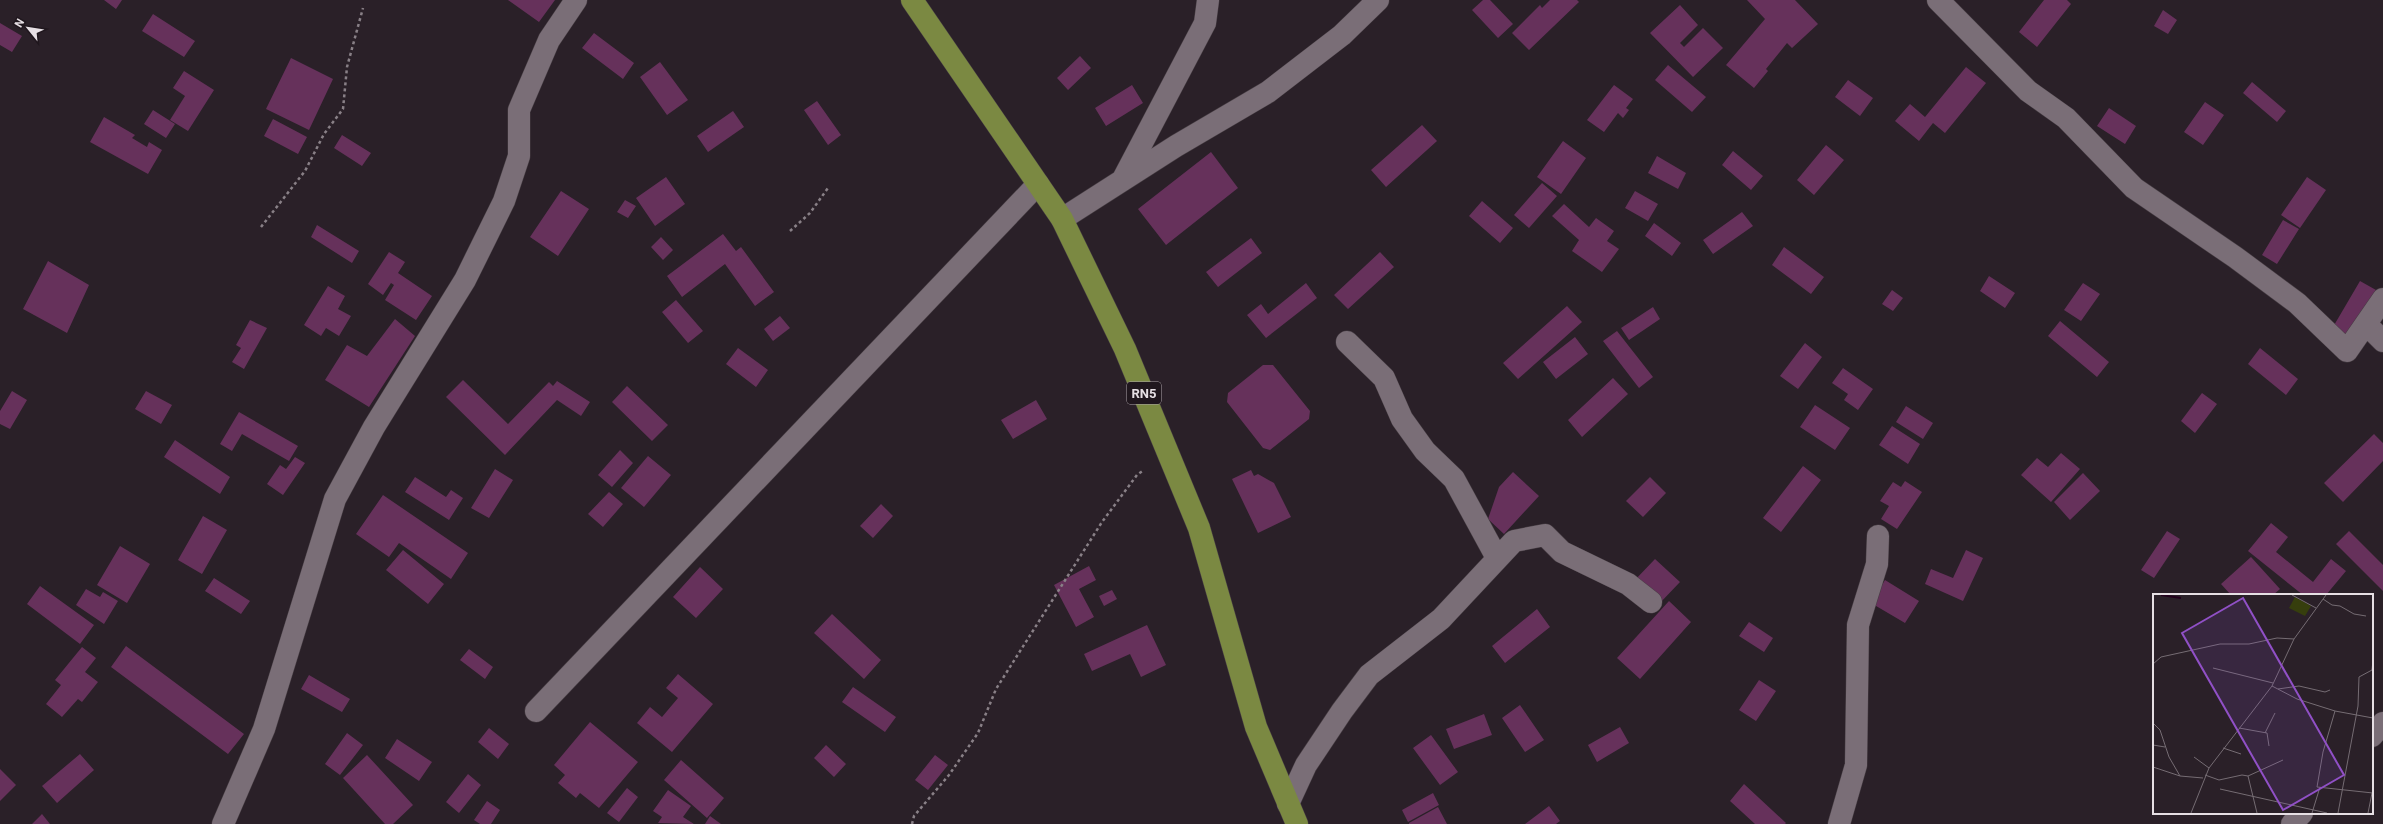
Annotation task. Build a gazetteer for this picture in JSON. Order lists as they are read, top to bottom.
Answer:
{
  "streets": {
    "highway": ["RN5"]
  },
  "north": "top left"
}
